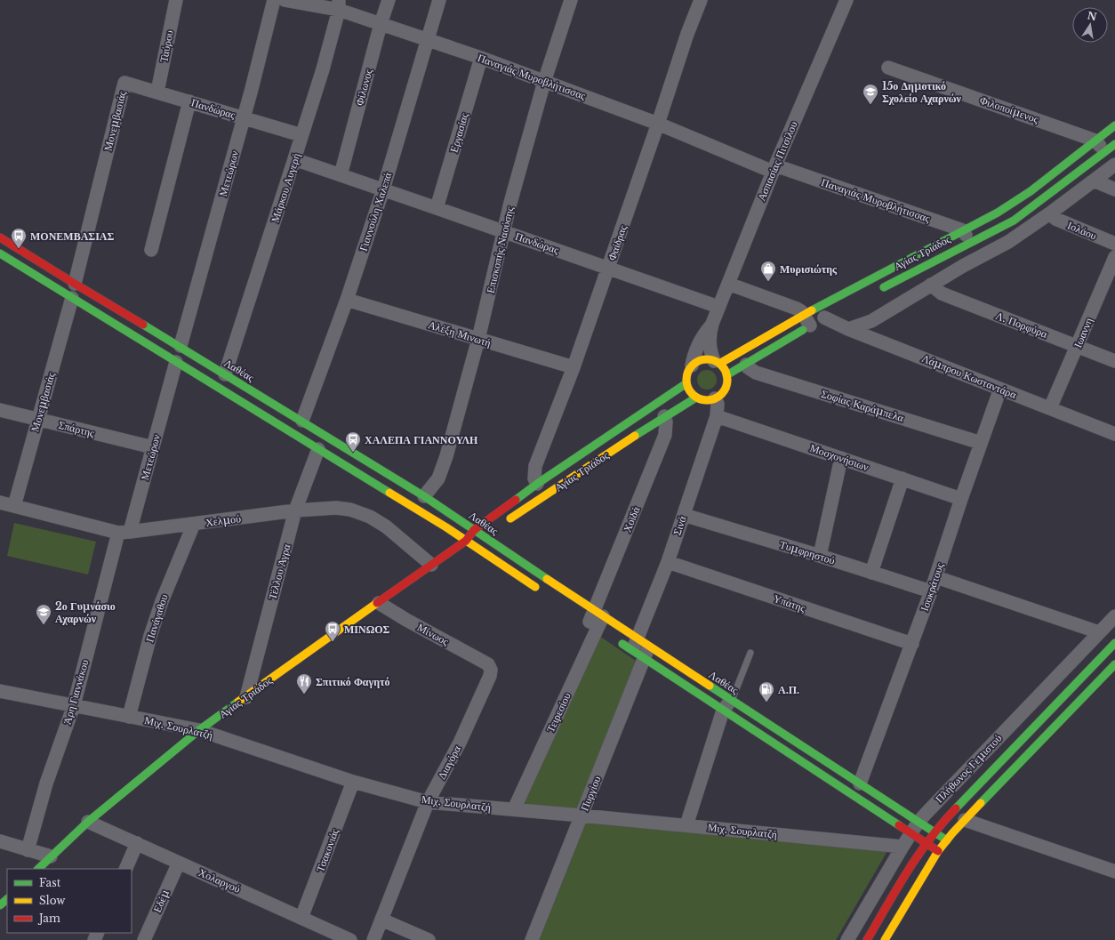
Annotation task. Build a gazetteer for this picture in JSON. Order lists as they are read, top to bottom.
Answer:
{
  "streets": {
    "street": [
      "Ταύρου",
      "Παναγιάς Μυροβλήτισσας",
      "Φίλωνος",
      "Πανδώρας",
      "Φιλοποίμενος",
      "Μονεμβασιάς",
      "Εργασίας",
      "Ασπασίας Πιτσίλου",
      "Μετεώρων",
      "Μάρκου Αυγερή",
      "Γιαννούλη Χαλεπά",
      "Ιολάου",
      "Φαίδρας",
      "Επισκοπής Ναούσης",
      "Αγίας Τριάδος",
      "Λ. Πορφύρα",
      "Ιωαννη",
      "Αλέξη Μινωτή",
      "Λαθέας",
      "Λάμπρου Κωσταντάρα",
      "Σοφίας Καράμπελα",
      "Σπάρτης",
      "Μοσχονήσιων",
      "Χοϊδά",
      "Χελμού",
      "Σινά",
      "Τυμφρηστού",
      "Τέλλου Άγρα",
      "Ισοκράτους",
      "Υπάτης",
      "Πανάγαθου",
      "Μίνωος",
      "Άρη Γιαννάκου",
      "Τειρεσίου",
      "Μιχ. Σουρλατζή",
      "Διαγόρα",
      "Πλήθωνος Γεμιστού",
      "Πυργίου",
      "Τσακονιάς",
      "Χολαργού",
      "Εδέμ"
    ]
  },
  "crossings": [
    ["Ταύρου", "Πανδώρας"],
    ["Παναγιάς Μυροβλήτισσας", "Φίλωνος"],
    ["Παναγιάς Μυροβλήτισσας", "Εργασίας"],
    ["Παναγιάς Μυροβλήτισσας", "Ασπασίας Πιτσίλου"],
    ["Παναγιάς Μυροβλήτισσας", "Μάρκου Αυγερή"],
    ["Παναγιάς Μυροβλήτισσας", "Γιαννούλη Χαλεπά"],
    ["Παναγιάς Μυροβλήτισσας", "Φαίδρας"],
    ["Παναγιάς Μυροβλήτισσας", "Επισκοπής Ναούσης"],
    ["Παναγιάς Μυροβλήτισσας", "Αγίας Τριάδος"],
    ["Φίλωνος", "Πανδώρας"],
    ["Πανδώρας", "Μονεμβασιάς"],
    ["Πανδώρας", "Εργασίας"],
    ["Πανδώρας", "Ασπασίας Πιτσίλου"],
    ["Πανδώρας", "Μετεώρων"],
    ["Πανδώρας", "Μάρκου Αυγερή"],
    ["Πανδώρας", "Γιαννούλη Χαλεπά"],
    ["Πανδώρας", "Φαίδρας"],
    ["Πανδώρας", "Επισκοπής Ναούσης"],
    ["Φιλοποίμενος", "Αγίας Τριάδος"],
    ["Μονεμβασιάς", "Λαθέας"],
    ["Μονεμβασιάς", "Σπάρτης"],
    ["Μονεμβασιάς", "Χελμού"],
    ["Ασπασίας Πιτσίλου", "Αγίας Τριάδος"],
    ["Ασπασίας Πιτσίλου", "Σινά"],
    ["Μετεώρων", "Λαθέας"],
    ["Μετεώρων", "Σπάρτης"],
    ["Μετεώρων", "Χελμού"],
    ["Μετεώρων", "Άρη Γιαννάκου"],
    ["Μάρκου Αυγερή", "Λαθέας"],
    ["Γιαννούλη Χαλεπά", "Αλέξη Μινωτή"],
    ["Γιαννούλη Χαλεπά", "Λαθέας"],
    ["Φαίδρας", "Αγίας Τριάδος"],
    ["Φαίδρας", "Αλέξη Μινωτή"],
    ["Επισκοπής Ναούσης", "Αλέξη Μινωτή"],
    ["Επισκοπής Ναούσης", "Λαθέας"],
    ["Αγίας Τριάδος", "Λαθέας"],
    ["Αγίας Τριάδος", "Λάμπρου Κωσταντάρα"],
    ["Αγίας Τριάδος", "Σοφίας Καράμπελα"],
    ["Αγίας Τριάδος", "Χοϊδά"],
    ["Αγίας Τριάδος", "Χελμού"],
    ["Αγίας Τριάδος", "Σινά"],
    ["Αγίας Τριάδος", "Τέλλου Άγρα"],
    ["Αγίας Τριάδος", "Μίνωος"],
    ["Αγίας Τριάδος", "Μιχ. Σουρλατζή"],
    ["Αγίας Τριάδος", "Χολαργού"],
    ["Λ. Πορφύρα", "Ιωαννη"],
    ["Ιωαννη", "Λάμπρου Κωσταντάρα"],
    ["Λαθέας", "Χοϊδά"],
    ["Λαθέας", "Σινά"],
    ["Λαθέας", "Ισοκράτους"],
    ["Λαθέας", "Τειρεσίου"],
    ["Λαθέας", "Πλήθωνος Γεμιστού"],
    ["Λαθέας", "Πυργίου"],
    ["Λάμπρου Κωσταντάρα", "Ισοκράτους"],
    ["Σοφίας Καράμπελα", "Ισοκράτους"],
    ["Μοσχονήσιων", "Σινά"],
    ["Μοσχονήσιων", "Ισοκράτους"],
    ["Χοϊδά", "Τειρεσίου"],
    ["Χελμού", "Τέλλου Άγρα"],
    ["Χελμού", "Πανάγαθου"],
    ["Χελμού", "Άρη Γιαννάκου"],
    ["Σινά", "Τυμφρηστού"],
    ["Σινά", "Υπάτης"],
    ["Τυμφρηστού", "Ισοκράτους"],
    ["Ισοκράτους", "Υπάτης"],
    ["Πανάγαθου", "Μιχ. Σουρλατζή"],
    ["Μίνωος", "Διαγόρα"],
    ["Άρη Γιαννάκου", "Μιχ. Σουρλατζή"],
    ["Τειρεσίου", "Μιχ. Σουρλατζή"],
    ["Μιχ. Σουρλατζή", "Διαγόρα"],
    ["Μιχ. Σουρλατζή", "Πλήθωνος Γεμιστού"],
    ["Μιχ. Σουρλατζή", "Πυργίου"],
    ["Μιχ. Σουρλατζή", "Τσακονιάς"],
    ["Τσακονιάς", "Χολαργού"],
    ["Χολαργού", "Εδέμ"]
  ],
  "places": {
    "school or university": ["15ο Δημοτικό Σχολείο Αχαρνών", "2ο Γυμνάσιο Αχαρνών"],
    "bus stop": ["ΜΟΝΕΜΒΑΣΙΑΣ", "ΧΑΛΕΠΑ ΓΙΑΝΝΟΥΛΗ", "ΜΙΝΩΟΣ"],
    "shop": ["Μυρισιώτης"],
    "restaurant": ["Σπιτικό Φαγητό"],
    "fuel station": ["Α.Π."]
  },
  "legend": ["Fast", "Slow", "Jam"],
  "north": "top"
}
